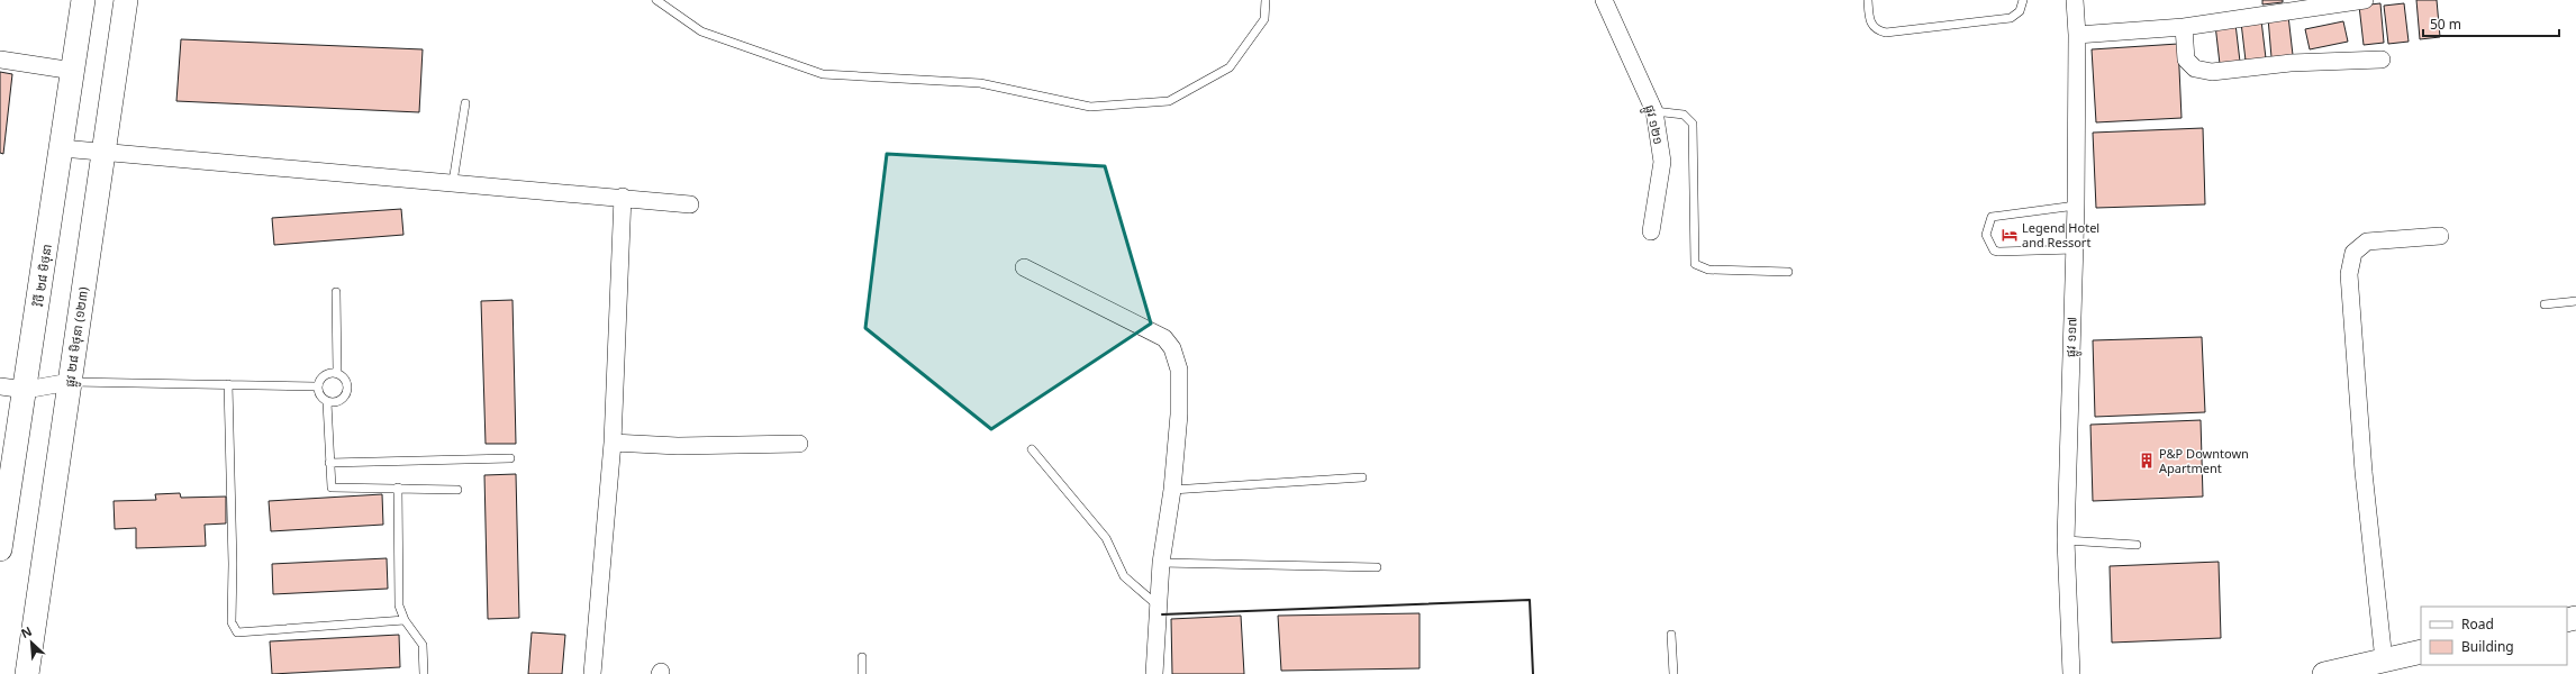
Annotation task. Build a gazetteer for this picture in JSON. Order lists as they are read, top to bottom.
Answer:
{
  "streets": {
    "main road": ["វិថី ២៨ មិថុនា", "ផ្លូវ ២៨ មិថុនា (១២៣)"],
    "street": ["ផ្លូវ ១២១", "ផ្លូវ ១១៧"]
  },
  "places": {
    "hotel": ["Legend Hotel and Ressort"],
    "building": ["P&P Downtown Apartment"]
  },
  "legend": ["Road", "Building"],
  "scale_bar": "50 m",
  "north": "top left"
}
